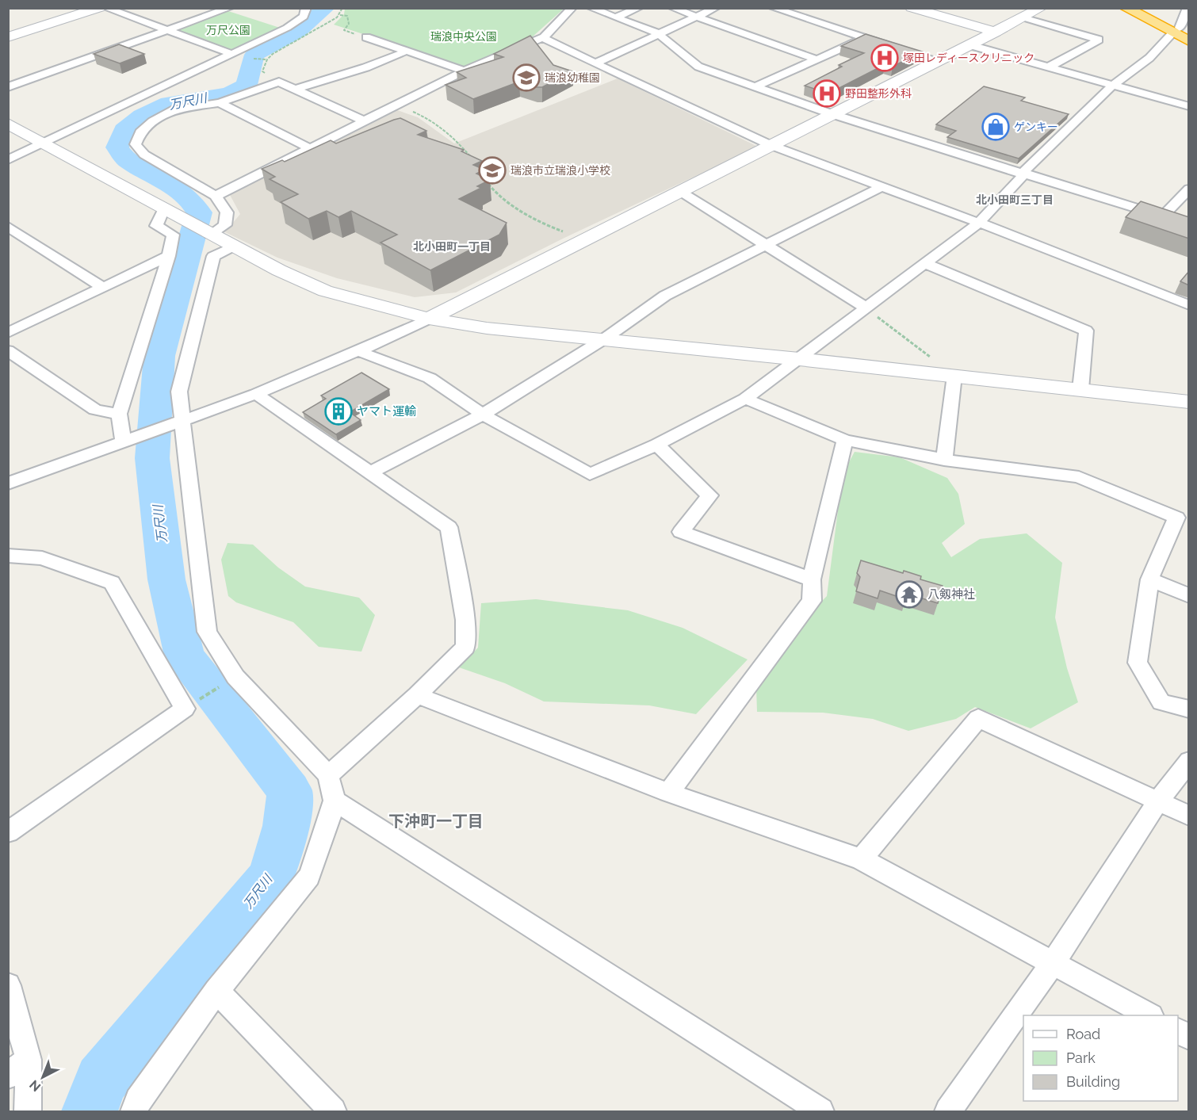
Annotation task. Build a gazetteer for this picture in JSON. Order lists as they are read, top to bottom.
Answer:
{
  "districts": ["北小田町三丁目", "北小田町一丁目", "下沖町一丁目"],
  "water": ["万尺川"],
  "parks": ["万尺公園", "瑞浪中央公園"],
  "places": {
    "hospital": ["塚田レディースクリニック", "野田整形外科"],
    "school or university": ["瑞浪幼稚園", "瑞浪市立瑞浪小学校"],
    "shop": ["ゲンキー"],
    "building": ["ヤマト運輸"],
    "temple": ["八剱神社"]
  },
  "legend": ["Road", "Park", "Building"],
  "north": "bottom left"
}
